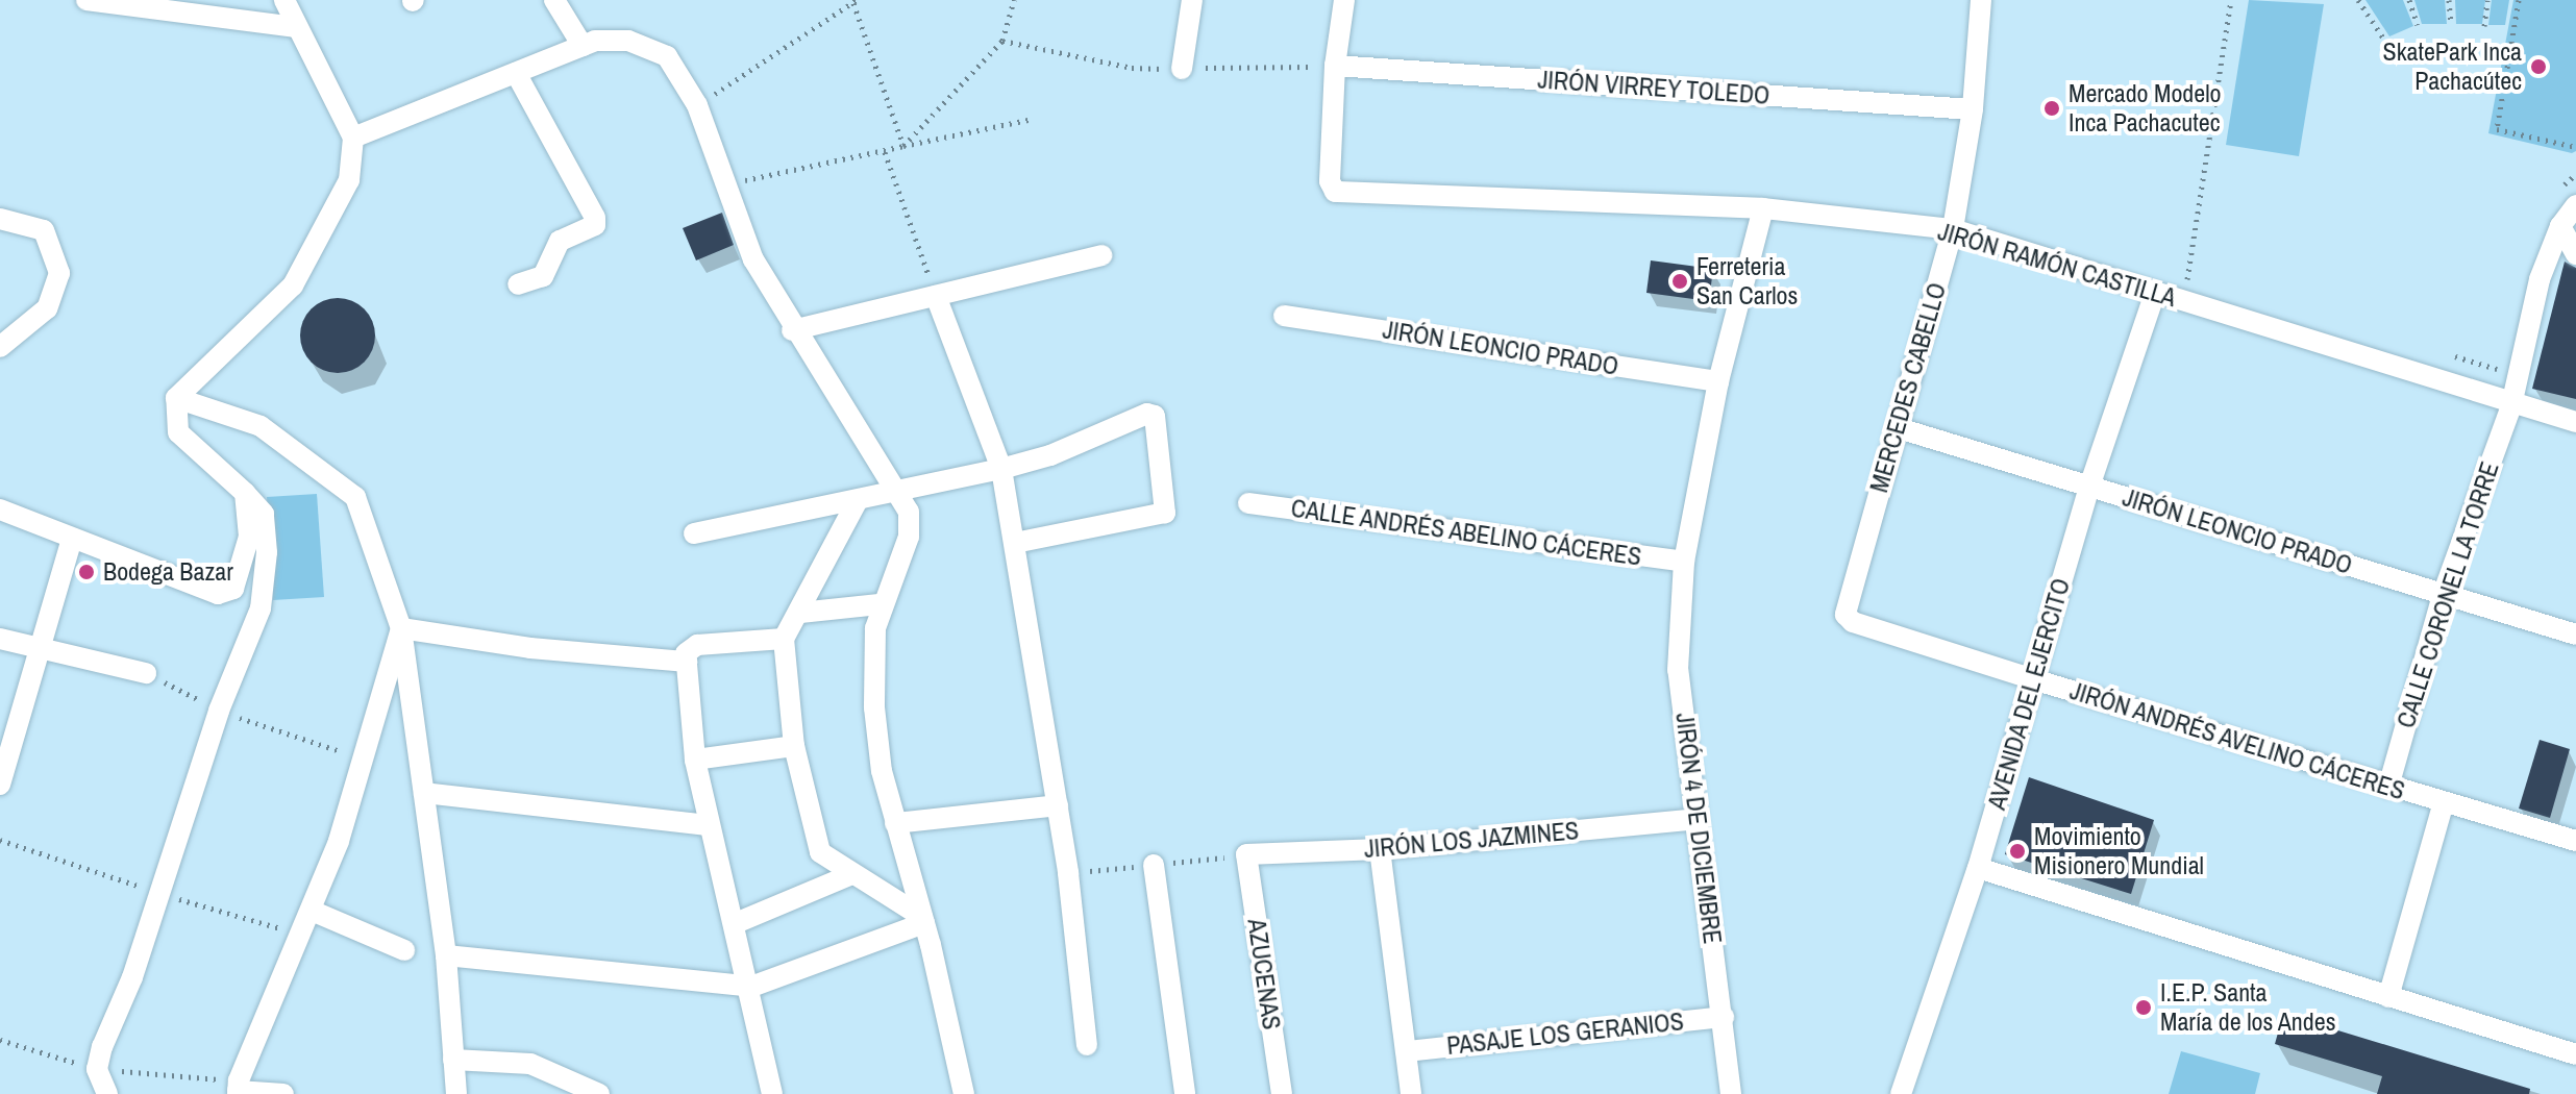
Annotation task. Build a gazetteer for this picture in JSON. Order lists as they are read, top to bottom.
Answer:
{
  "streets": {
    "street": [
      "JIRÓN VIRREY TOLEDO",
      "JIRÓN RAMÓN CASTILLA",
      "JIRÓN LEONCIO PRADO",
      "MERCEDES CABELLO",
      "CALLE ANDRÉS ABELINO CÁCERES",
      "CALLE CORONEL LA TORRE",
      "AVENIDA DEL EJERCITO",
      "JIRÓN ANDRÉS AVELINO CÁCERES",
      "JIRÓN 4 DE DICIEMBRE",
      "JIRÓN LOS JAZMINES",
      "AZUCENAS",
      "PASAJE LOS GERANIOS"
    ]
  },
  "crossings": [
    ["JIRÓN VIRREY TOLEDO", "JIRÓN RAMÓN CASTILLA"],
    ["JIRÓN VIRREY TOLEDO", "MERCEDES CABELLO"],
    ["JIRÓN RAMÓN CASTILLA", "MERCEDES CABELLO"],
    ["JIRÓN RAMÓN CASTILLA", "CALLE CORONEL LA TORRE"],
    ["JIRÓN RAMÓN CASTILLA", "AVENIDA DEL EJERCITO"],
    ["JIRÓN RAMÓN CASTILLA", "JIRÓN 4 DE DICIEMBRE"],
    ["JIRÓN LEONCIO PRADO", "MERCEDES CABELLO"],
    ["JIRÓN LEONCIO PRADO", "CALLE CORONEL LA TORRE"],
    ["JIRÓN LEONCIO PRADO", "AVENIDA DEL EJERCITO"],
    ["JIRÓN LEONCIO PRADO", "JIRÓN 4 DE DICIEMBRE"],
    ["MERCEDES CABELLO", "JIRÓN ANDRÉS AVELINO CÁCERES"],
    ["CALLE ANDRÉS ABELINO CÁCERES", "JIRÓN 4 DE DICIEMBRE"],
    ["CALLE CORONEL LA TORRE", "JIRÓN ANDRÉS AVELINO CÁCERES"],
    ["AVENIDA DEL EJERCITO", "JIRÓN ANDRÉS AVELINO CÁCERES"],
    ["JIRÓN 4 DE DICIEMBRE", "JIRÓN LOS JAZMINES"],
    ["JIRÓN 4 DE DICIEMBRE", "PASAJE LOS GERANIOS"],
    ["JIRÓN LOS JAZMINES", "AZUCENAS"]
  ],
  "places": [
    "SkatePark Inca Pachacútec",
    "Mercado Modelo Inca Pachacutec",
    "Ferreteria San Carlos",
    "Bodega Bazar",
    "Movimiento Misionero Mundial",
    "I.E.P. Santa María de los Andes"
  ]
}
